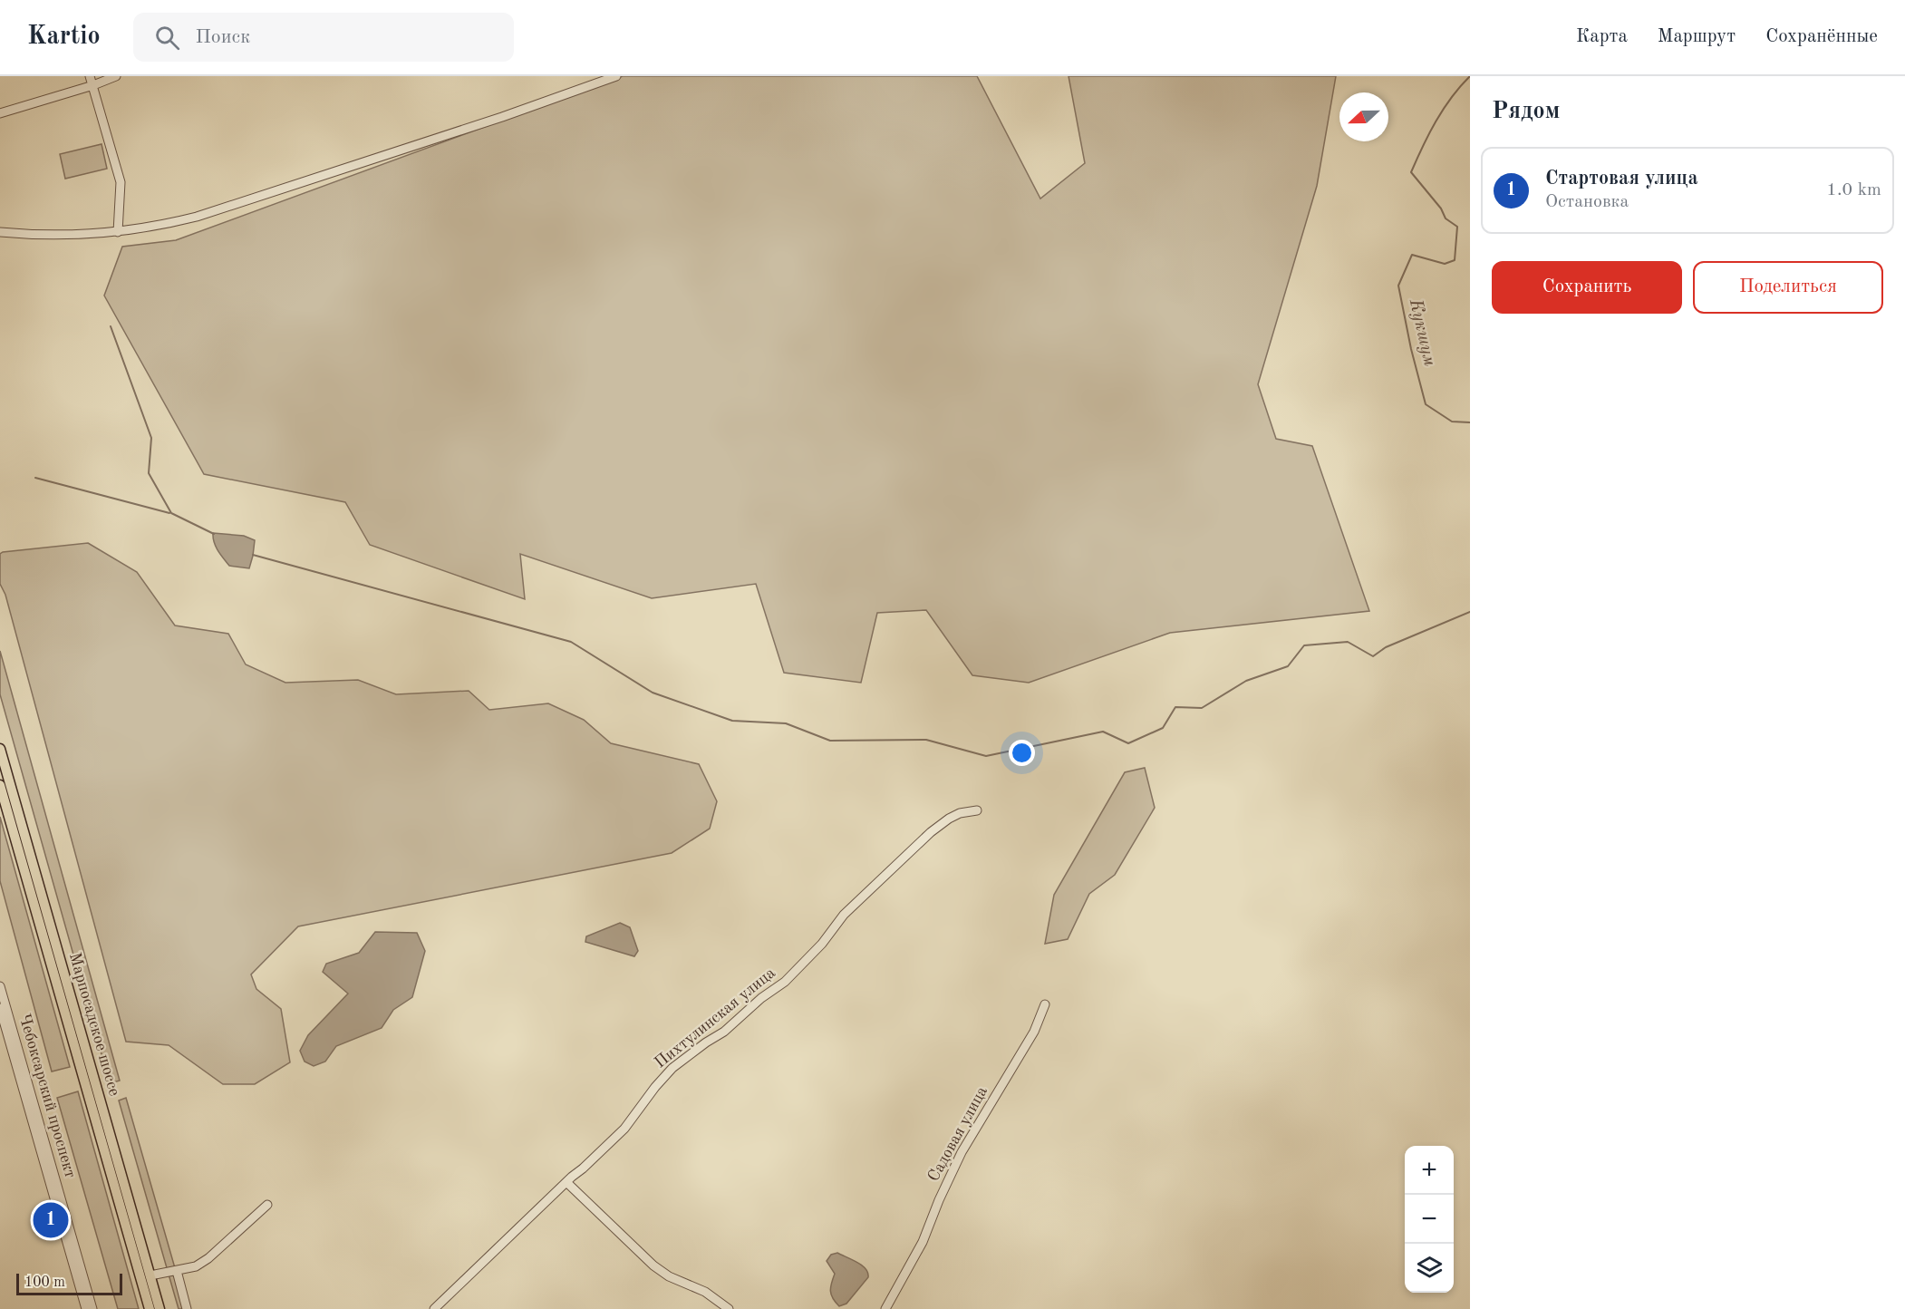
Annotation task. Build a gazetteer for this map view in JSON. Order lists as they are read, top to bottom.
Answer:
{
  "streets": {
    "main road": ["Марпосадское шоссе"],
    "street": ["Пихтулинская улица", "Чебоксарский проспект", "Садовая улица"]
  },
  "water": ["Кукшум"],
  "scale_bar": "100 m",
  "north": "left",
  "page": {
    "header": "Kartio",
    "search": "Поиск",
    "nav": ["Карта", "Маршрут", "Сохранённые"],
    "heading": "Рядом",
    "list": [
      {
        "mark": "1",
        "name": "Стартовая улица",
        "note": "Остановка",
        "value": "1.0 km"
      }
    ],
    "buttons": ["Сохранить", "Поделиться"],
    "map_buttons": ["+", "−"],
    "pins": "1",
    "scale": "100 m"
  }
}
